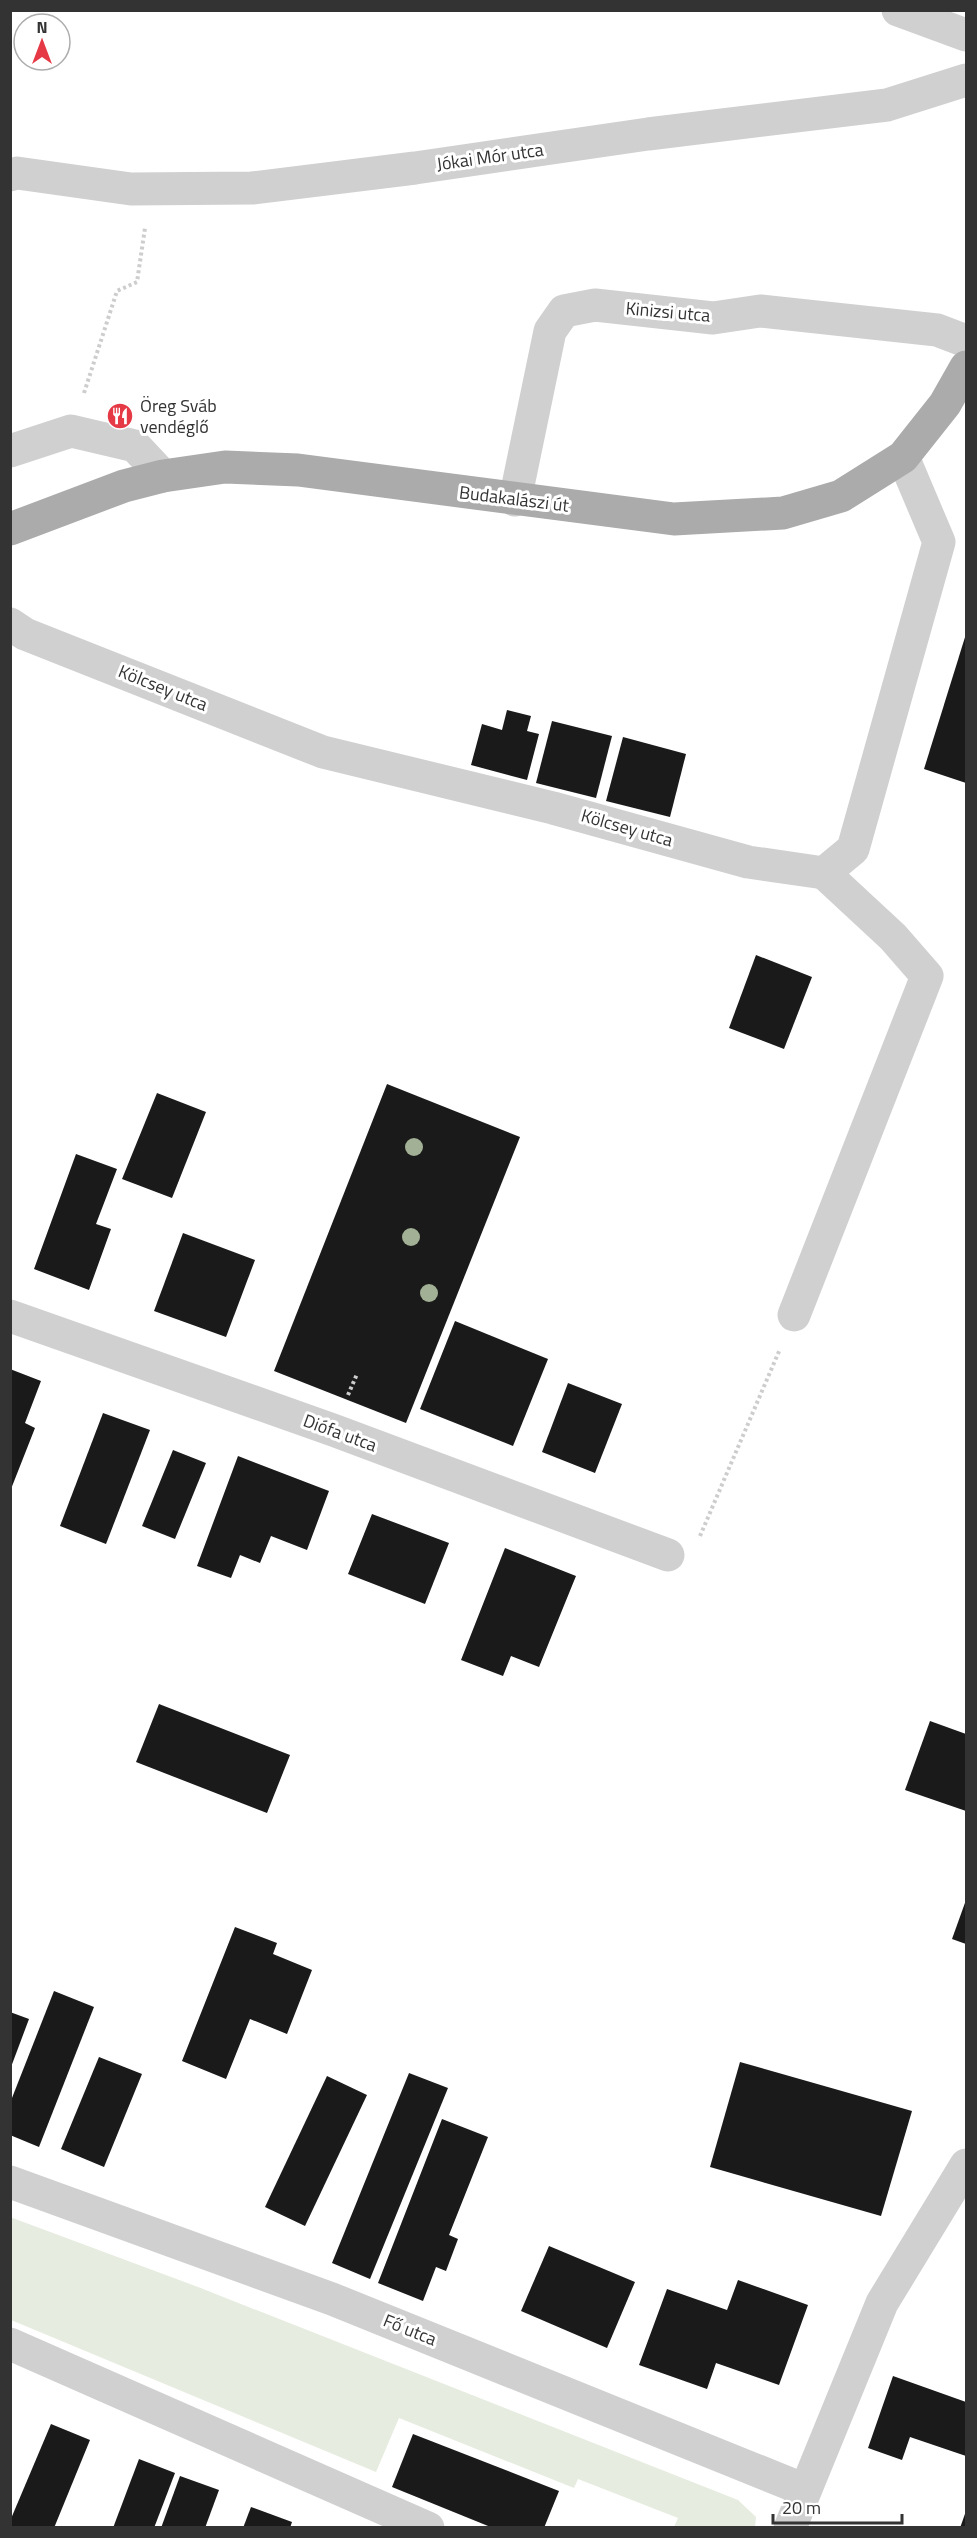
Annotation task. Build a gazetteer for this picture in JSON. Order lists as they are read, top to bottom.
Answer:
{
  "streets": {
    "main road": ["Budakalászi út"],
    "street": [
      "Jókai Mór utca",
      "Kinizsi utca",
      "Kölcsey utca",
      "Diófa utca",
      "Fő utca"
    ]
  },
  "crossings": [
    ["Kinizsi utca", "Budakalászi út"]
  ],
  "places": {
    "restaurant": ["Öreg Sváb vendéglő"]
  },
  "scale_bar": "20 m",
  "north": "top"
}
